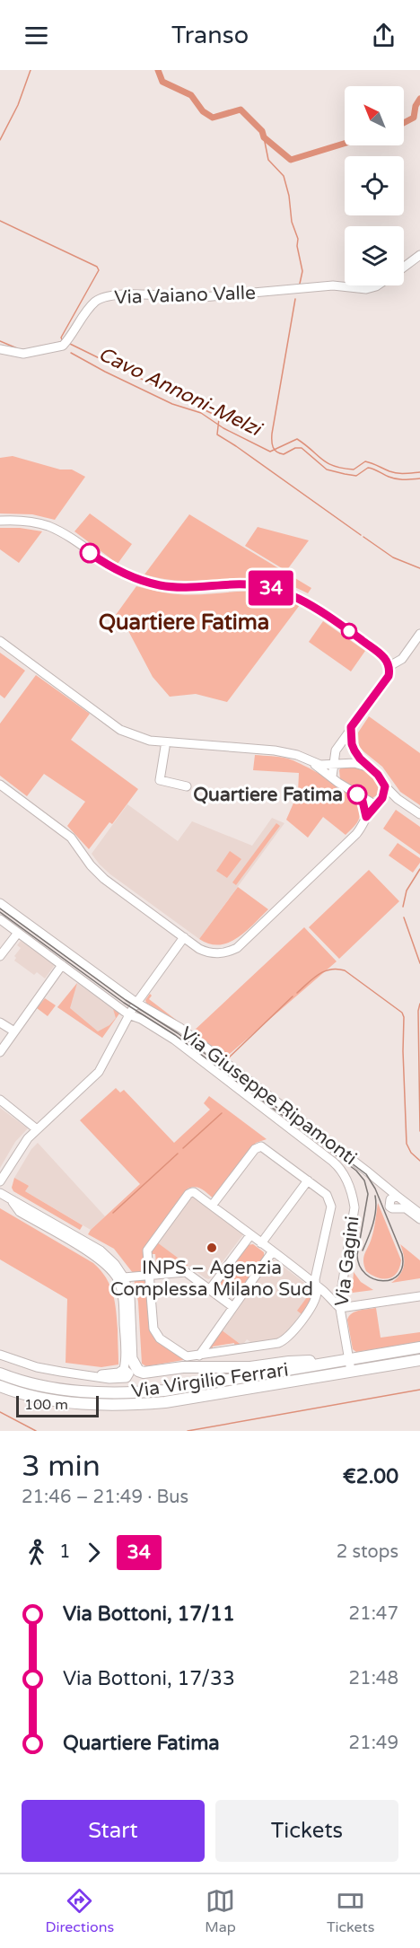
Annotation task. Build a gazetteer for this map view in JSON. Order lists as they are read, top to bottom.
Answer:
{
  "streets": {
    "main road": ["Via Virgilio Ferrari"],
    "street": ["Via Vaiano Valle", "Via Giuseppe Ripamonti", "Via Gagini"]
  },
  "crossings": [
    ["Via Giuseppe Ripamonti", "Via Gagini"],
    ["Via Gagini", "Via Virgilio Ferrari"]
  ],
  "districts": ["Quartiere Fatima"],
  "water": ["Cavo Annoni-Melzi"],
  "places": ["Quartiere Fatima", "INPS – Agenzia Complessa Milano Sud"],
  "lines": ["bus line 34"],
  "scale_bar": "100 m",
  "north": "top left",
  "page": {
    "header": "Transo",
    "on_map": "34",
    "scale": "100 m",
    "heading": ["3 min", "21:46 – 21:49 · Bus", "€2.00"],
    "legs": ["1", "34", "2 stops"],
    "list": [
      {
        "name": "Via Bottoni, 17/11",
        "value": "21:47"
      },
      {
        "name": "Via Bottoni, 17/33",
        "value": "21:48"
      },
      {
        "name": "Quartiere Fatima",
        "value": "21:49"
      }
    ],
    "buttons": ["Start", "Tickets"],
    "tabs": ["Directions", "Map", "Tickets"]
  }
}
